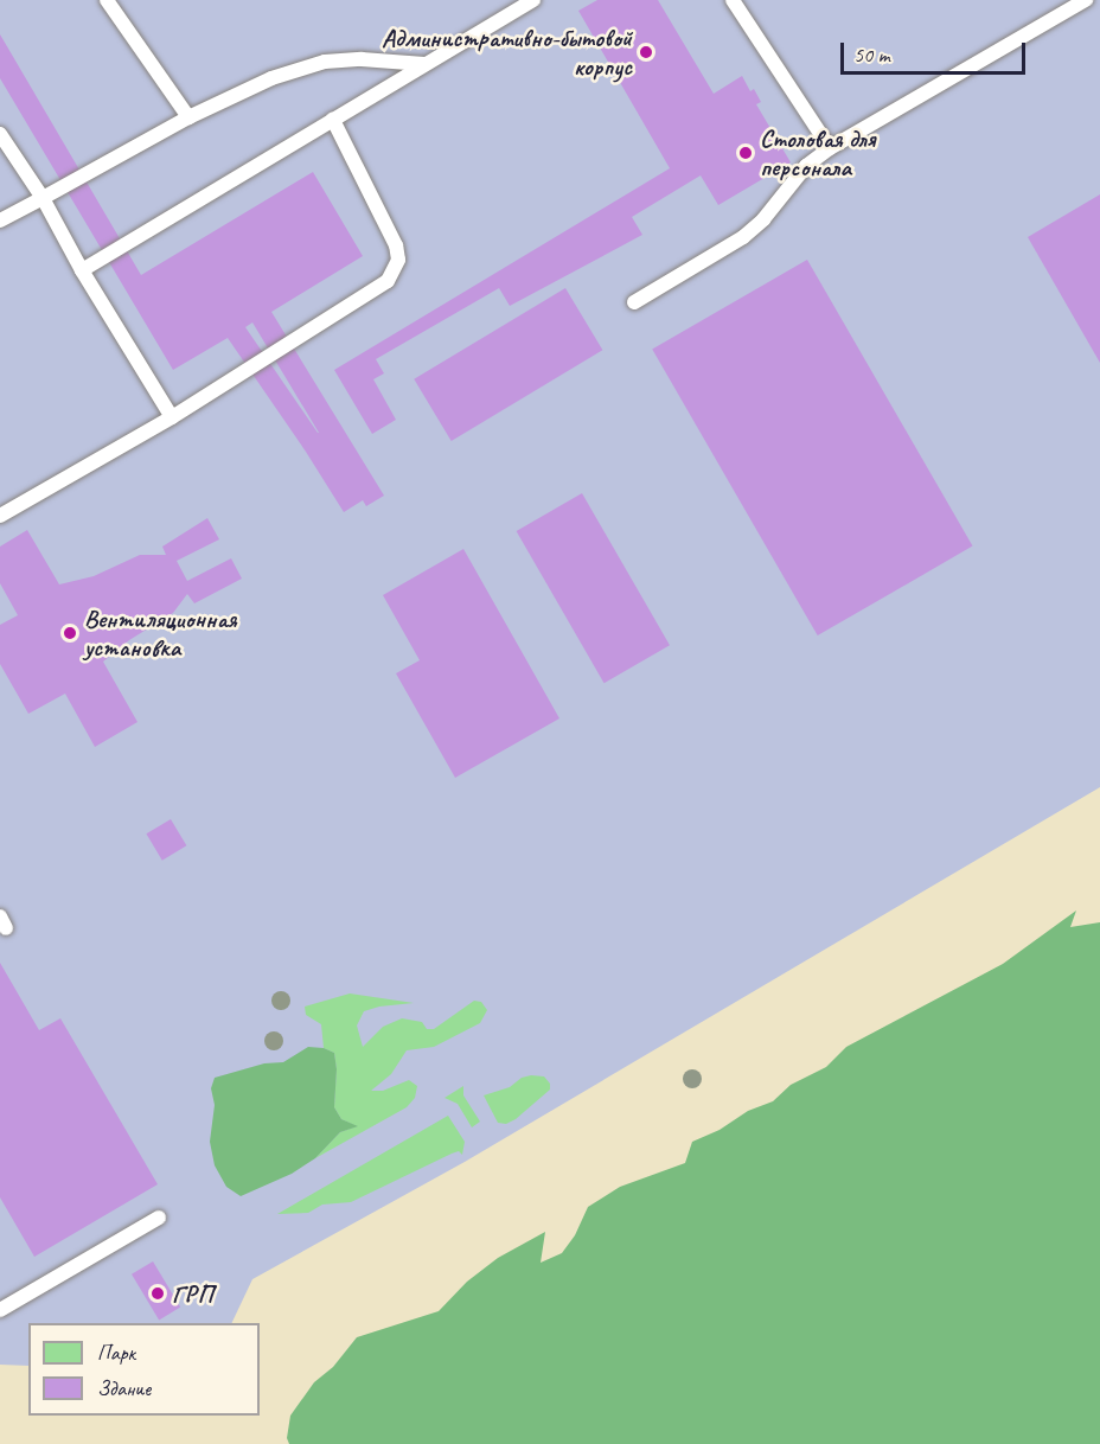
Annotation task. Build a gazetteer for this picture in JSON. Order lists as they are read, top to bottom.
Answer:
{
  "places": [
    "Административно-бытовой корпус",
    "Столовая для персонала",
    "Вентиляционная установка",
    "ГРП"
  ],
  "legend": ["Парк", "Здание"],
  "scale_bar": "50 m"
}
